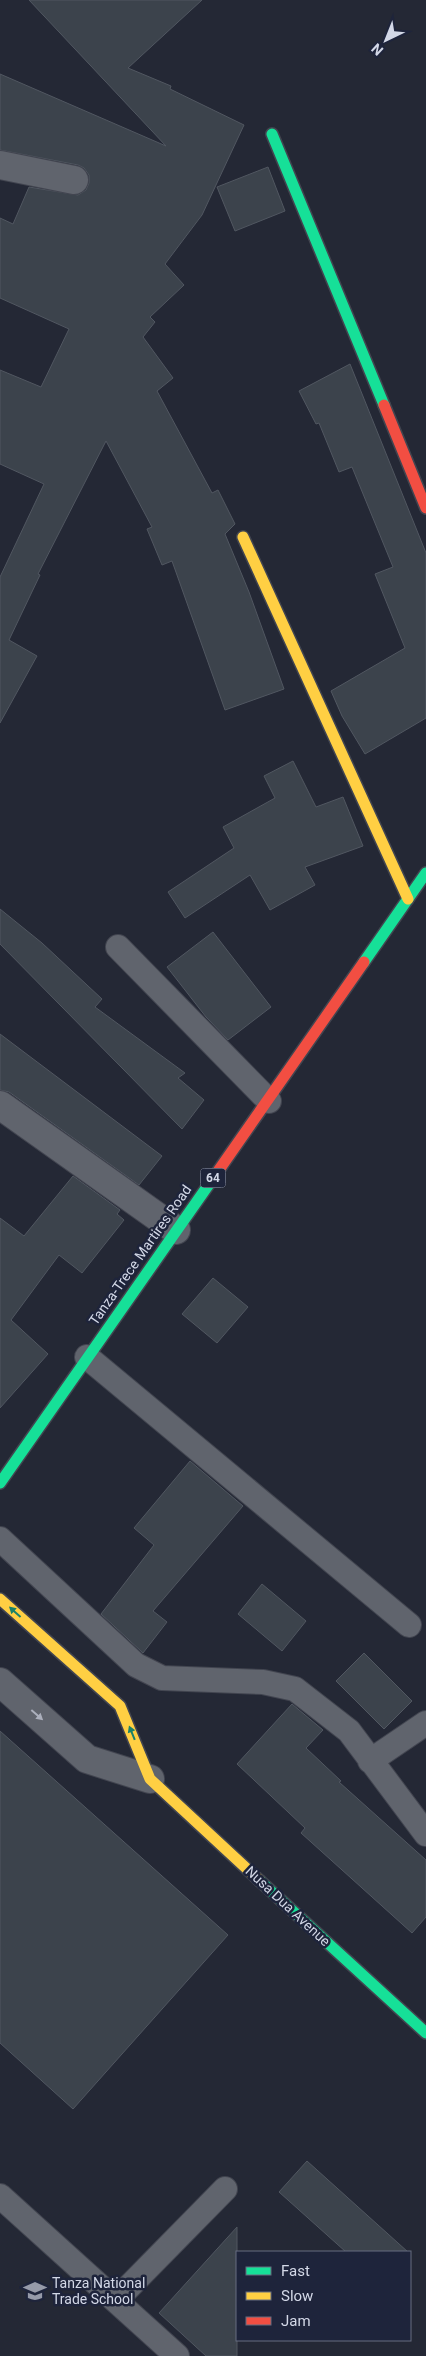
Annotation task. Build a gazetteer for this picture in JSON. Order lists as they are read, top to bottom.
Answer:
{
  "streets": {
    "street": ["64", "Tanza-Trece Martires Road", "Nusa Dua Avenue"]
  },
  "places": {
    "school or university": ["Tanza National Trade School"]
  },
  "legend": ["Fast", "Slow", "Jam"],
  "north": "bottom left"
}
